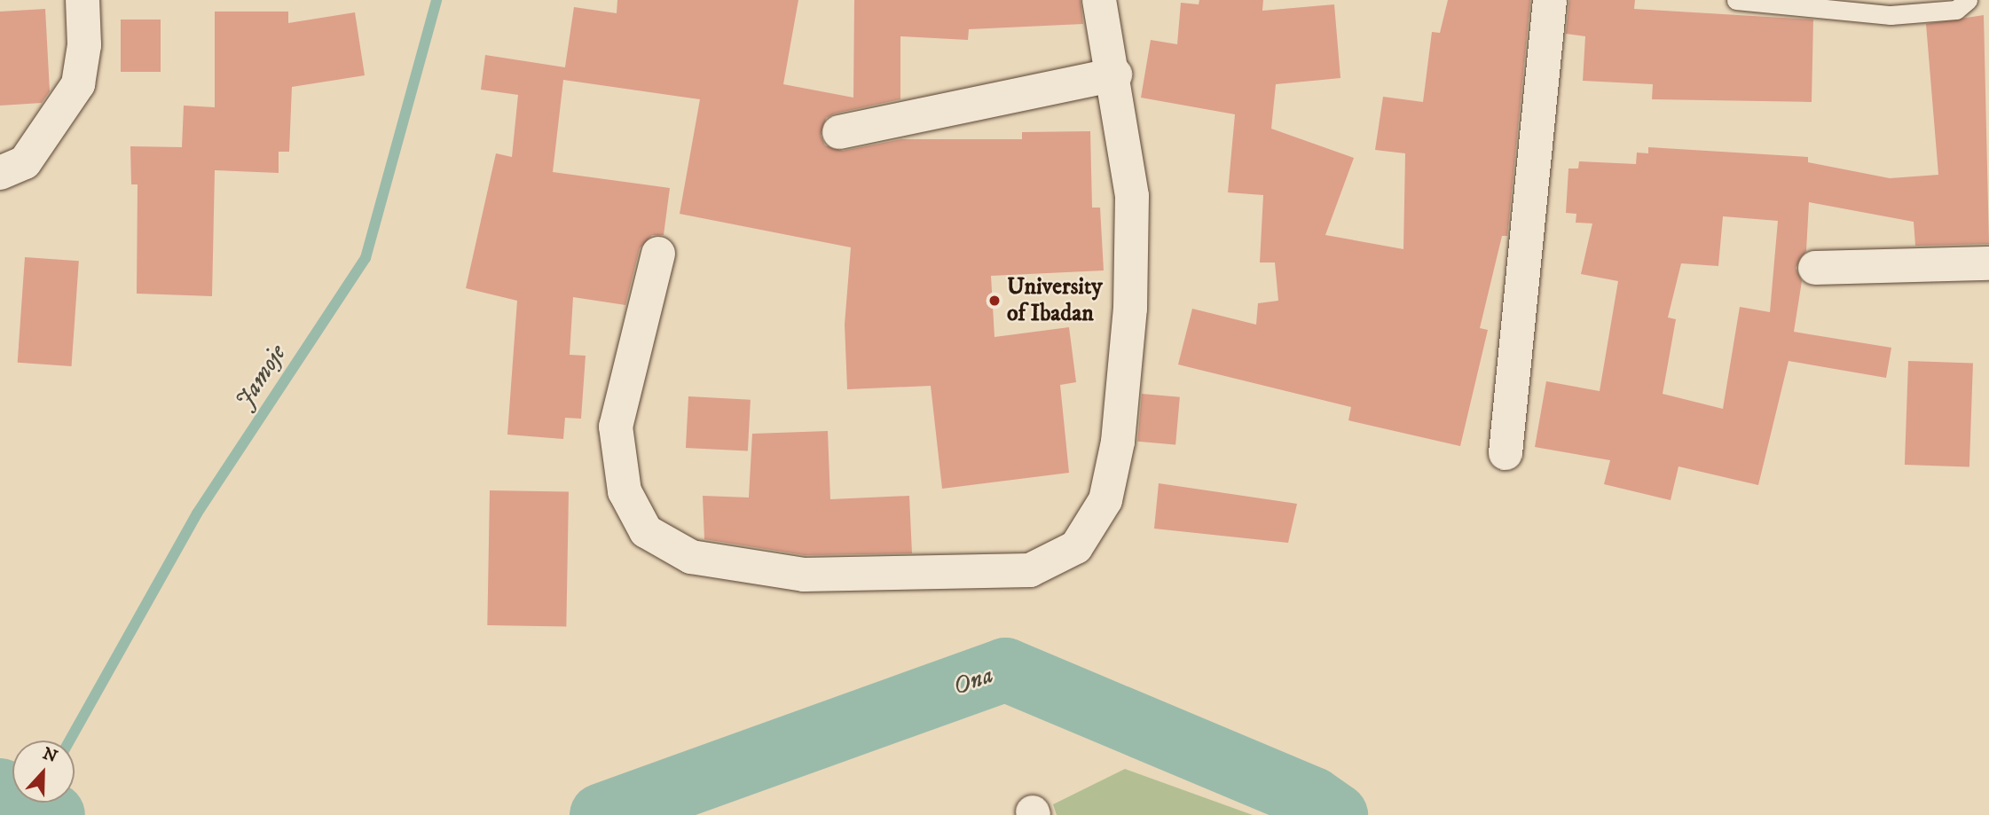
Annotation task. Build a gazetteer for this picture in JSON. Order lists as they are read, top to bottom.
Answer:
{
  "water": ["Jamoje", "Ona"],
  "places": ["University of Ibadan"],
  "north": "top"
}
